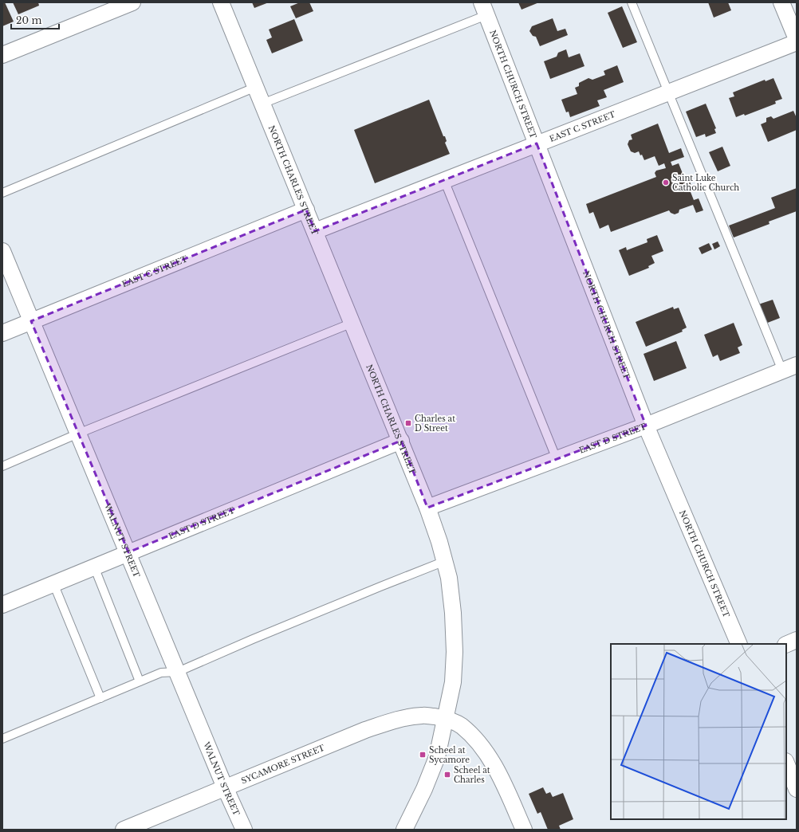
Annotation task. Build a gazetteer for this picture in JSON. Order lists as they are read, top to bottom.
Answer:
{
  "streets": {
    "street": [
      "NORTH CHURCH STREET",
      "EAST C STREET",
      "NORTH CHARLES STREET",
      "EAST D STREET",
      "WALNUT STREET",
      "SYCAMORE STREET"
    ]
  },
  "crossings": [
    ["NORTH CHURCH STREET", "EAST C STREET"],
    ["NORTH CHURCH STREET", "EAST D STREET"],
    ["EAST C STREET", "NORTH CHARLES STREET"],
    ["EAST C STREET", "WALNUT STREET"],
    ["NORTH CHARLES STREET", "EAST D STREET"],
    ["NORTH CHARLES STREET", "SYCAMORE STREET"],
    ["EAST D STREET", "WALNUT STREET"],
    ["WALNUT STREET", "SYCAMORE STREET"]
  ],
  "places": {
    "other": ["Saint Luke Catholic Church"],
    "transit": ["Charles at D Street", "Scheel at Sycamore", "Scheel at Charles"]
  },
  "scale_bar": "20 m"
}
